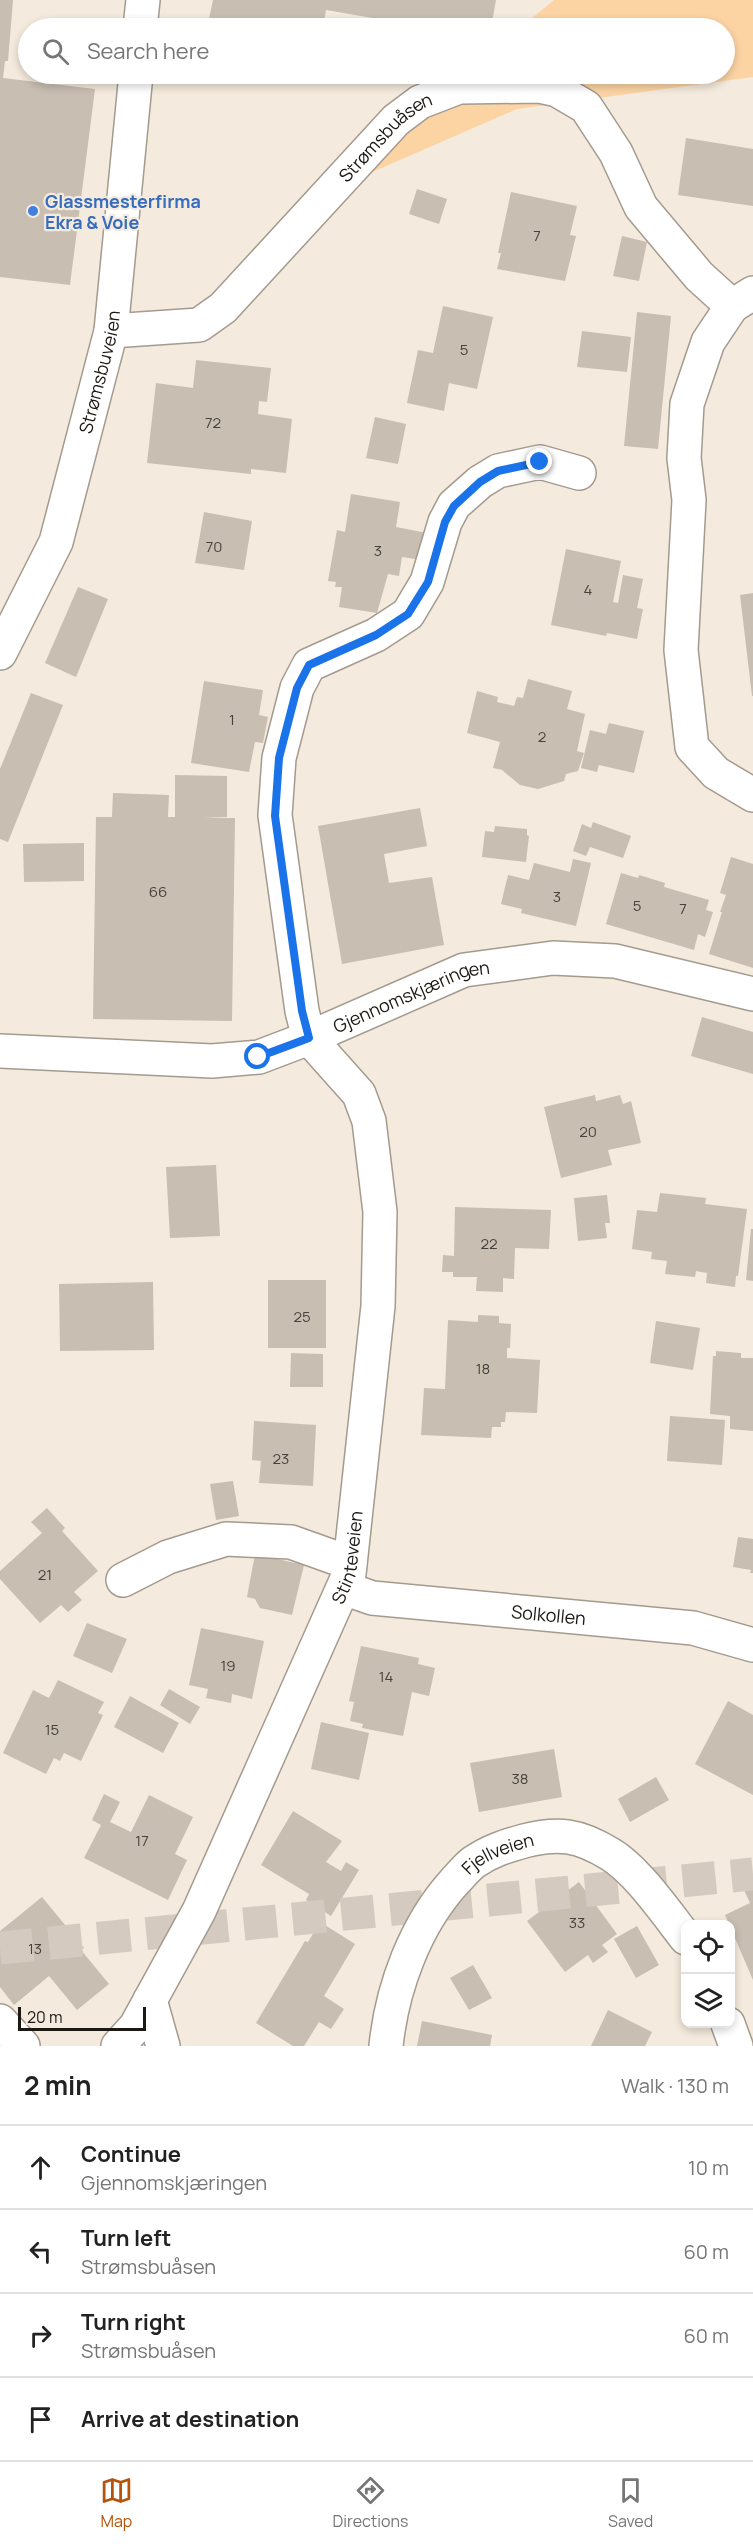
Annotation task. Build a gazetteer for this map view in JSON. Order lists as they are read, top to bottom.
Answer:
{
  "streets": {
    "street": [
      "Strømsbuåsen",
      "Strømsbuveien",
      "Gjennomskjæringen",
      "Stinteveien",
      "Solkollen",
      "Fjellveien"
    ]
  },
  "crossings": [
    ["Strømsbuåsen", "Strømsbuveien"],
    ["Gjennomskjæringen", "Stinteveien"],
    ["Stinteveien", "Solkollen"]
  ],
  "places": ["Glassmesterfirma Ekra & Voie"],
  "house_numbers": [
    "7",
    "5",
    "72",
    "70",
    "3",
    "4",
    "1",
    "2",
    "66",
    "3",
    "5",
    "7",
    "20",
    "22",
    "25",
    "18",
    "23",
    "21",
    "19",
    "14",
    "15",
    "38",
    "17",
    "33",
    "13"
  ],
  "scale_bar": "20 m",
  "page": {
    "search": "Search here",
    "scale": "20 m",
    "heading": ["2 min", "Walk · 130 m"],
    "list": [
      ["Continue", "Gjennomskjæringen", "10 m"],
      ["Turn left", "Strømsbuåsen", "60 m"],
      ["Turn right", "Strømsbuåsen", "60 m"],
      "Arrive at destination"
    ],
    "nav": ["Map", "Directions", "Saved"]
  }
}
